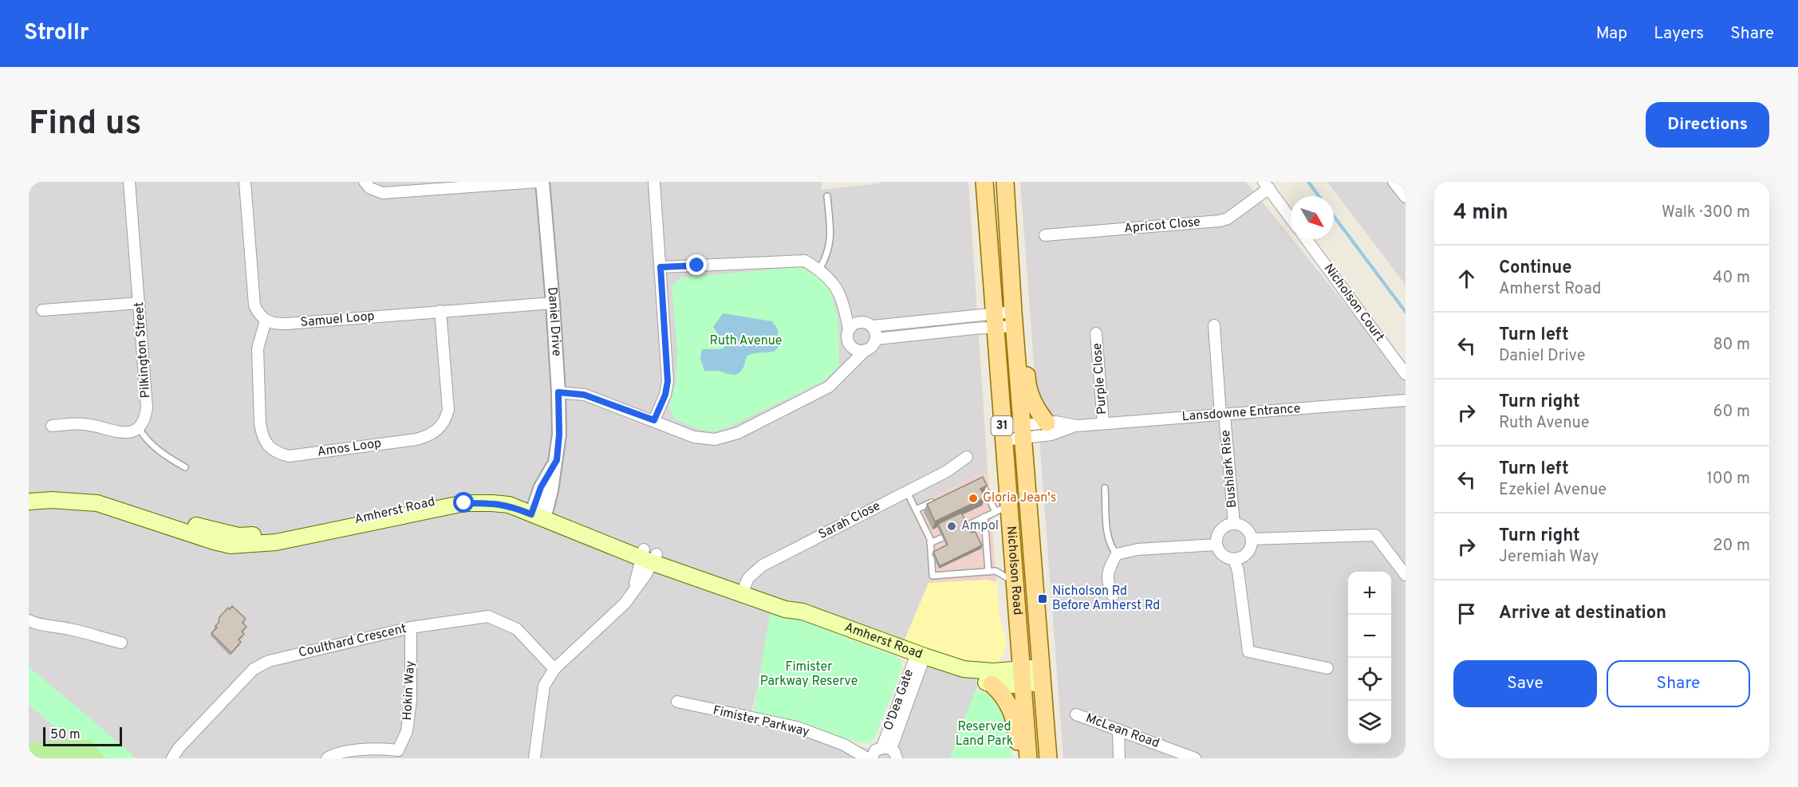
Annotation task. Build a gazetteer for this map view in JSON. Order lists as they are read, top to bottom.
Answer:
{
  "streets": {
    "main road": ["31", "Amherst Road", "Nicholson Road"],
    "street": [
      "Apricot Close",
      "Nicholson Court",
      "Samuel Loop",
      "Daniel Drive",
      "Pilkington Street",
      "Purple Close",
      "Lansdowne Entrance",
      "Amos Loop",
      "Bushlark Rise",
      "Sarah Close",
      "Coulthard Crescent",
      "Hokin Way",
      "O'Dea Gate",
      "Fimister Parkway",
      "McLean Road"
    ]
  },
  "crossings": [
    ["Samuel Loop", "Daniel Drive"],
    ["Samuel Loop", "Amos Loop"],
    ["Daniel Drive", "Amherst Road"],
    ["Purple Close", "Lansdowne Entrance"],
    ["Lansdowne Entrance", "Bushlark Rise"],
    ["Lansdowne Entrance", "Nicholson Road"],
    ["Amherst Road", "Sarah Close"],
    ["Amherst Road", "Nicholson Road"],
    ["Amherst Road", "O'Dea Gate"],
    ["Coulthard Crescent", "Hokin Way"],
    ["O'Dea Gate", "Fimister Parkway"]
  ],
  "parks": ["Ruth Avenue", "Fimister Parkway Reserve", "Reserved Land Park"],
  "places": {
    "other": ["Gloria Jean's", "Ampol"],
    "transit": ["Nicholson Rd Before Amherst Rd"]
  },
  "scale_bar": "50 m",
  "north": "bottom right",
  "page": {
    "header": "Strollr",
    "nav": ["Map", "Layers", "Share"],
    "buttons": [
      "Directions",
      ["Save", "Share"]
    ],
    "title": "Find us",
    "heading": ["4 min", "Walk · 300 m"],
    "list": [
      ["Continue", "Amherst Road", "40 m"],
      ["Turn left", "Daniel Drive", "80 m"],
      ["Turn right", "Ruth Avenue", "60 m"],
      ["Turn left", "Ezekiel Avenue", "100 m"],
      ["Turn right", "Jeremiah Way", "20 m"],
      "Arrive at destination"
    ],
    "map_buttons": ["+", "−"],
    "scale": "50 m"
  }
}
